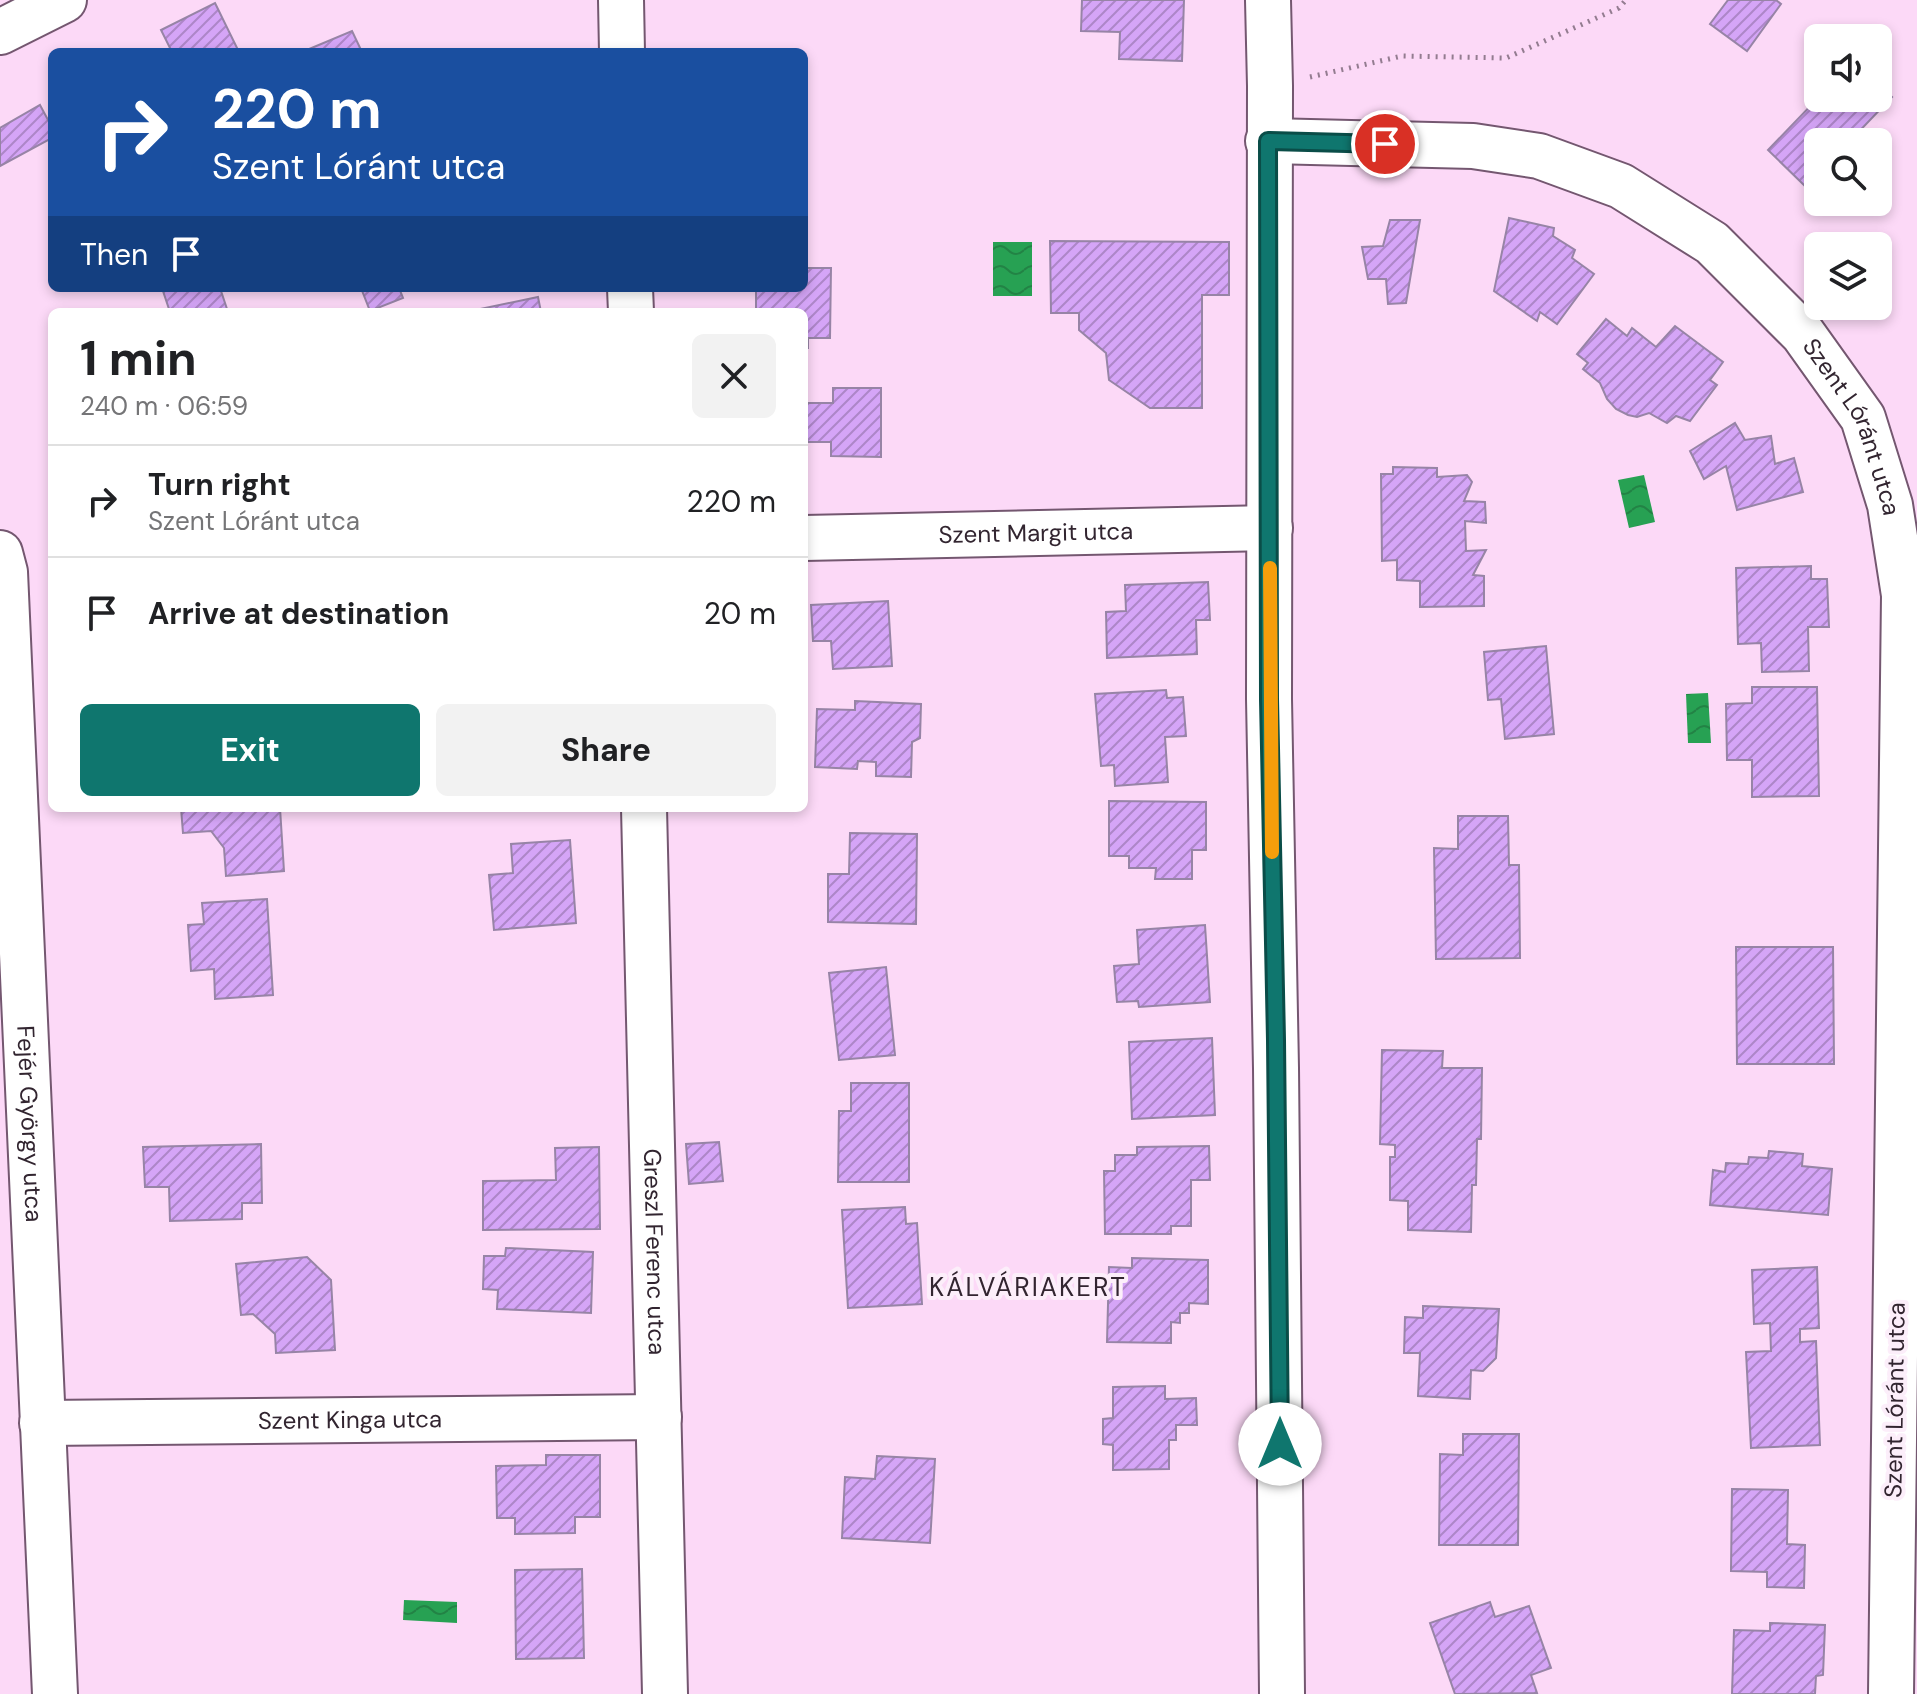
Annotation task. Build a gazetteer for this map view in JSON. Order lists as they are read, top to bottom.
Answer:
{
  "streets": {
    "street": [
      "Szent Lóránt utca",
      "Szent Margit utca",
      "Fejér György utca",
      "Greszl Ferenc utca",
      "Szent Kinga utca"
    ]
  },
  "crossings": [
    ["Fejér György utca", "Szent Kinga utca"],
    ["Greszl Ferenc utca", "Szent Kinga utca"]
  ],
  "districts": ["KÁLVÁRIAKERT"],
  "page": {
    "turn": ["220 m", "Szent Lóránt utca"],
    "then": "Then",
    "heading": ["1 min", "240 m · 06:59"],
    "list": [
      {
        "name": "Turn right",
        "note": "Szent Lóránt utca",
        "value": "220 m"
      },
      {
        "name": "Arrive at destination",
        "value": "20 m"
      }
    ],
    "buttons": ["Exit", "Share"]
  }
}
